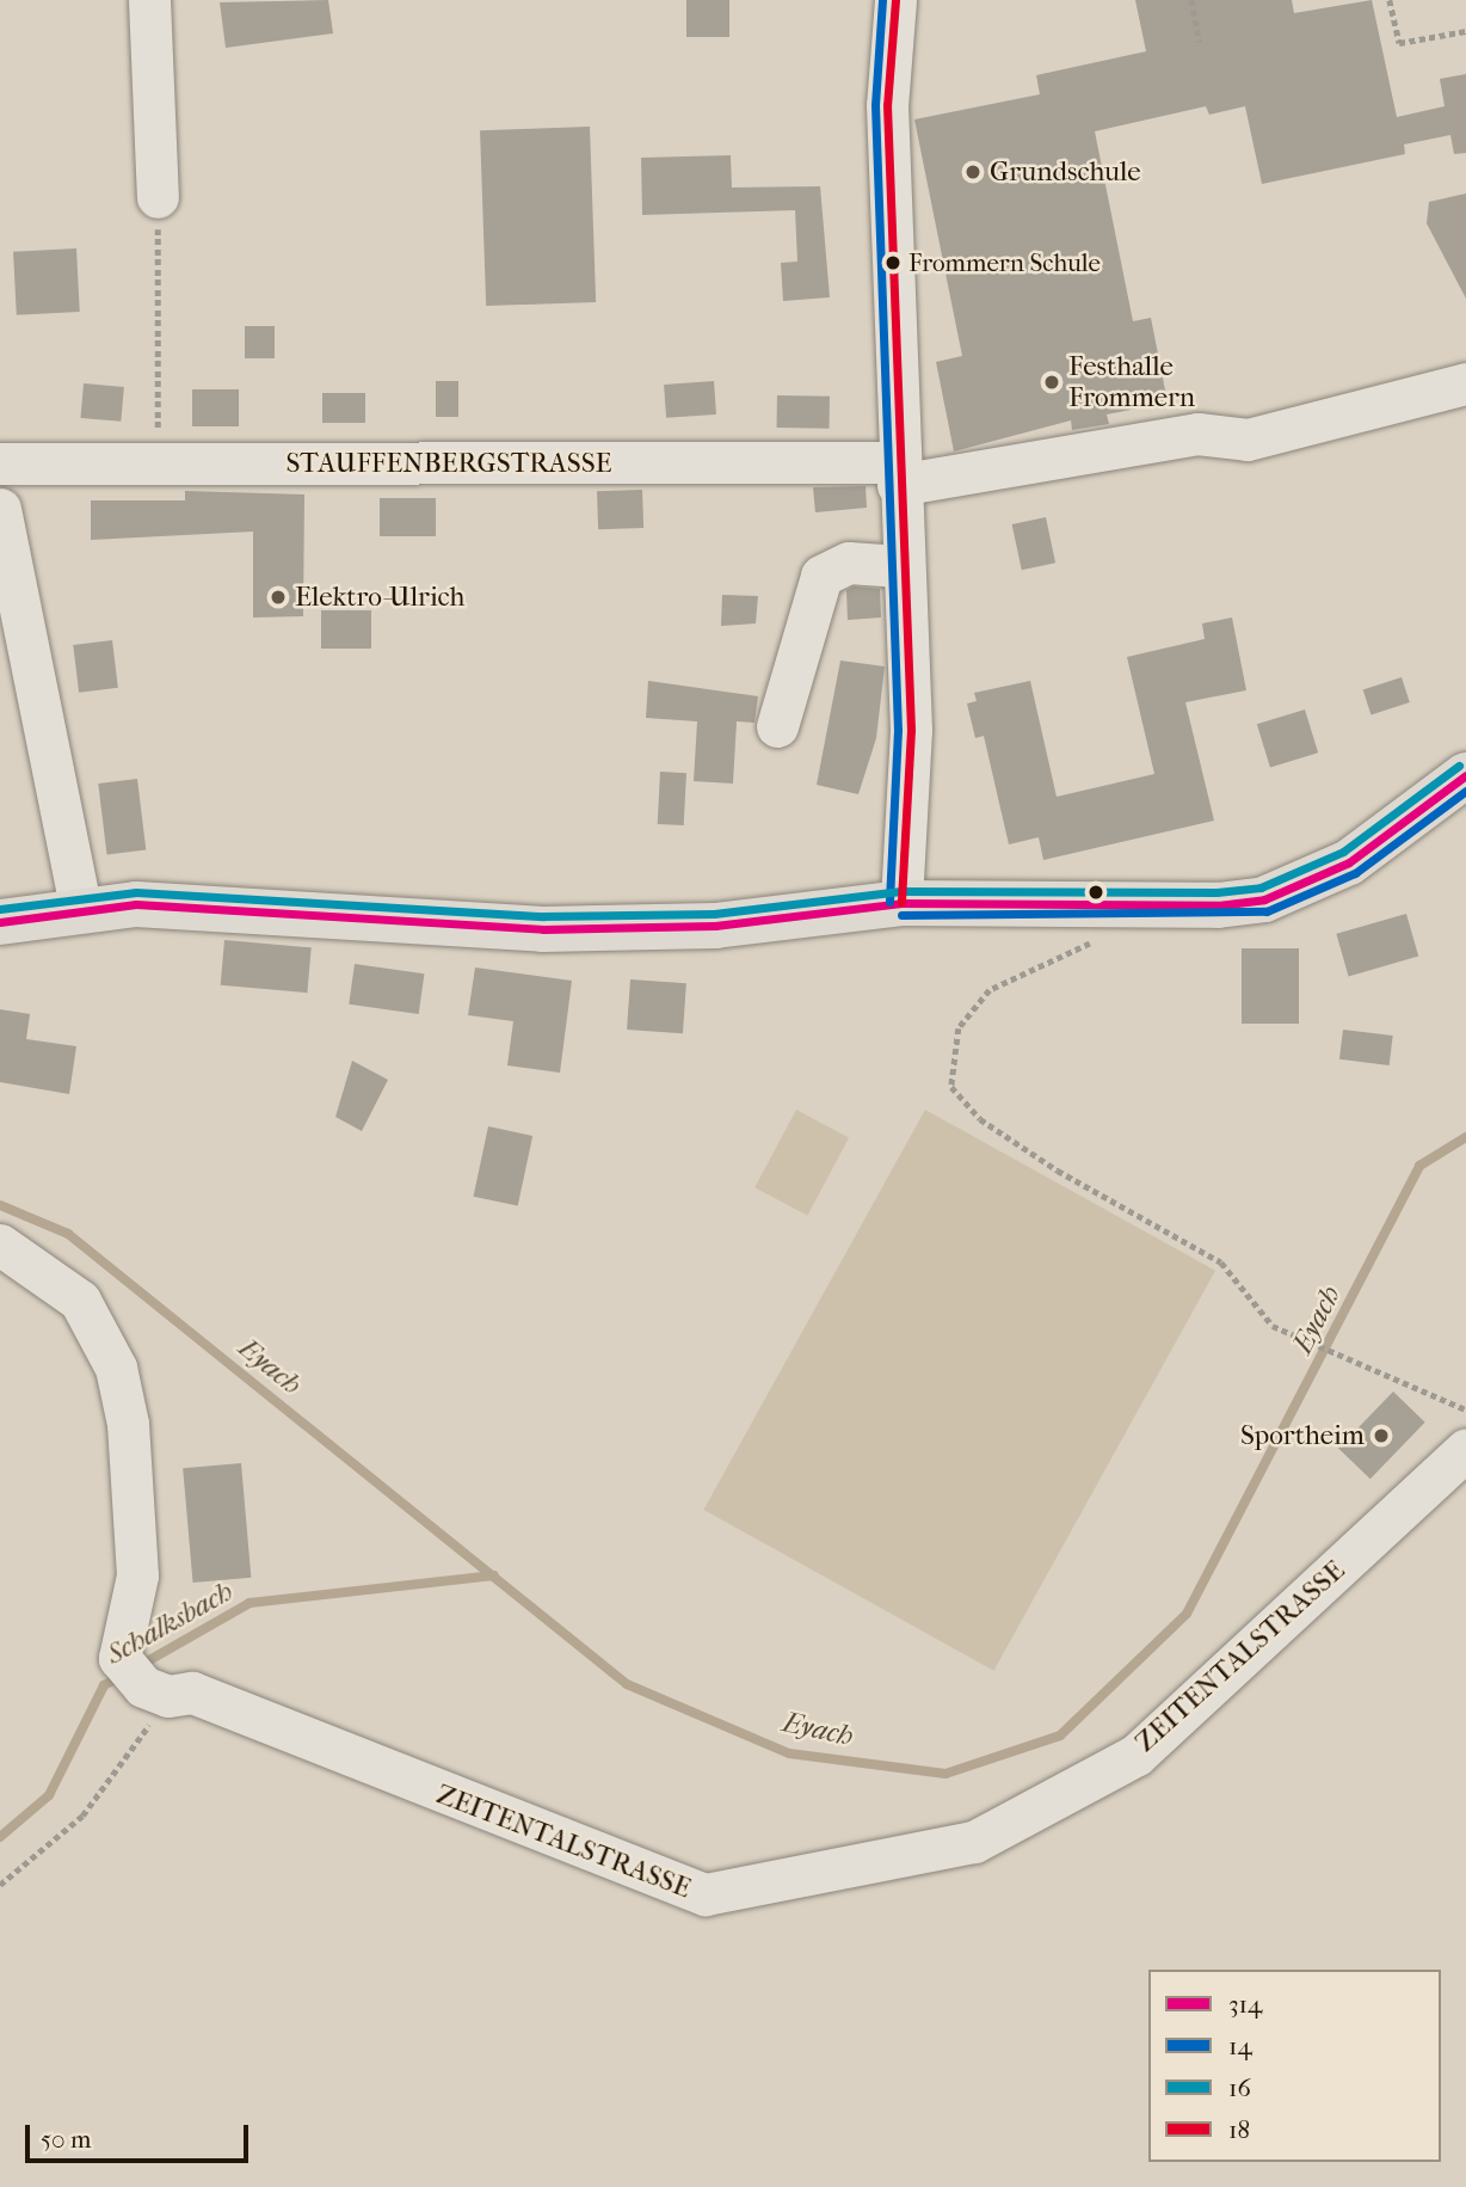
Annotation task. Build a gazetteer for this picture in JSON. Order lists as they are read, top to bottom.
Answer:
{
  "streets": {
    "street": ["STAUFFENBERGSTRASSE", "ZEITENTALSTRASSE"]
  },
  "water": ["Eyach", "Schalksbach"],
  "places": [
    "Grundschule",
    "Frommern Schule",
    "Festhalle Frommern",
    "Elektro-Ulrich",
    "Sportheim"
  ],
  "lines": [
    "transit line 14",
    "transit line 18",
    "transit line 16",
    "transit line 314"
  ],
  "legend": [
    "314",
    "14",
    "16",
    "18"
  ],
  "scale_bar": "50 m"
}
